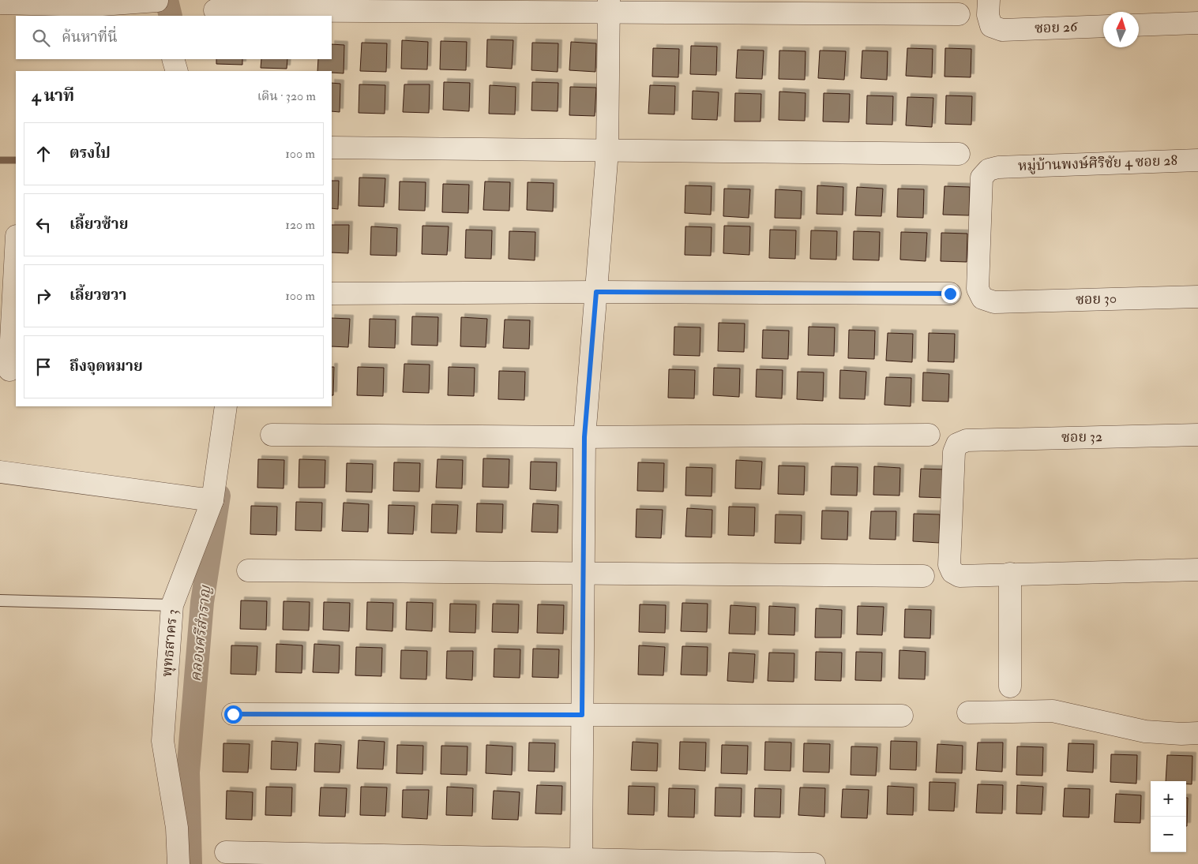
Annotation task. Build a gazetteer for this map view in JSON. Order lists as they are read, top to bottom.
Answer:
{
  "streets": {
    "street": [
      "ซอย 26",
      "หมู่บ้านพงษ์ศิริชัย 4 ซอย 28",
      "ซอย 30",
      "ซอย 32",
      "พุทธสาคร 3"
    ]
  },
  "crossings": [
    ["หมู่บ้านพงษ์ศิริชัย 4 ซอย 28", "ซอย 30"]
  ],
  "water": ["คลองศรีสำราญ"],
  "north": "top",
  "page": {
    "search": "ค้นหาที่นี่",
    "heading": ["4 นาที", "เดิน · 320 m"],
    "list": [
      ["ตรงไป", "100 m"],
      ["เลี้ยวซ้าย", "120 m"],
      ["เลี้ยวขวา", "100 m"],
      "ถึงจุดหมาย"
    ],
    "map_buttons": ["+", "−"]
  }
}
